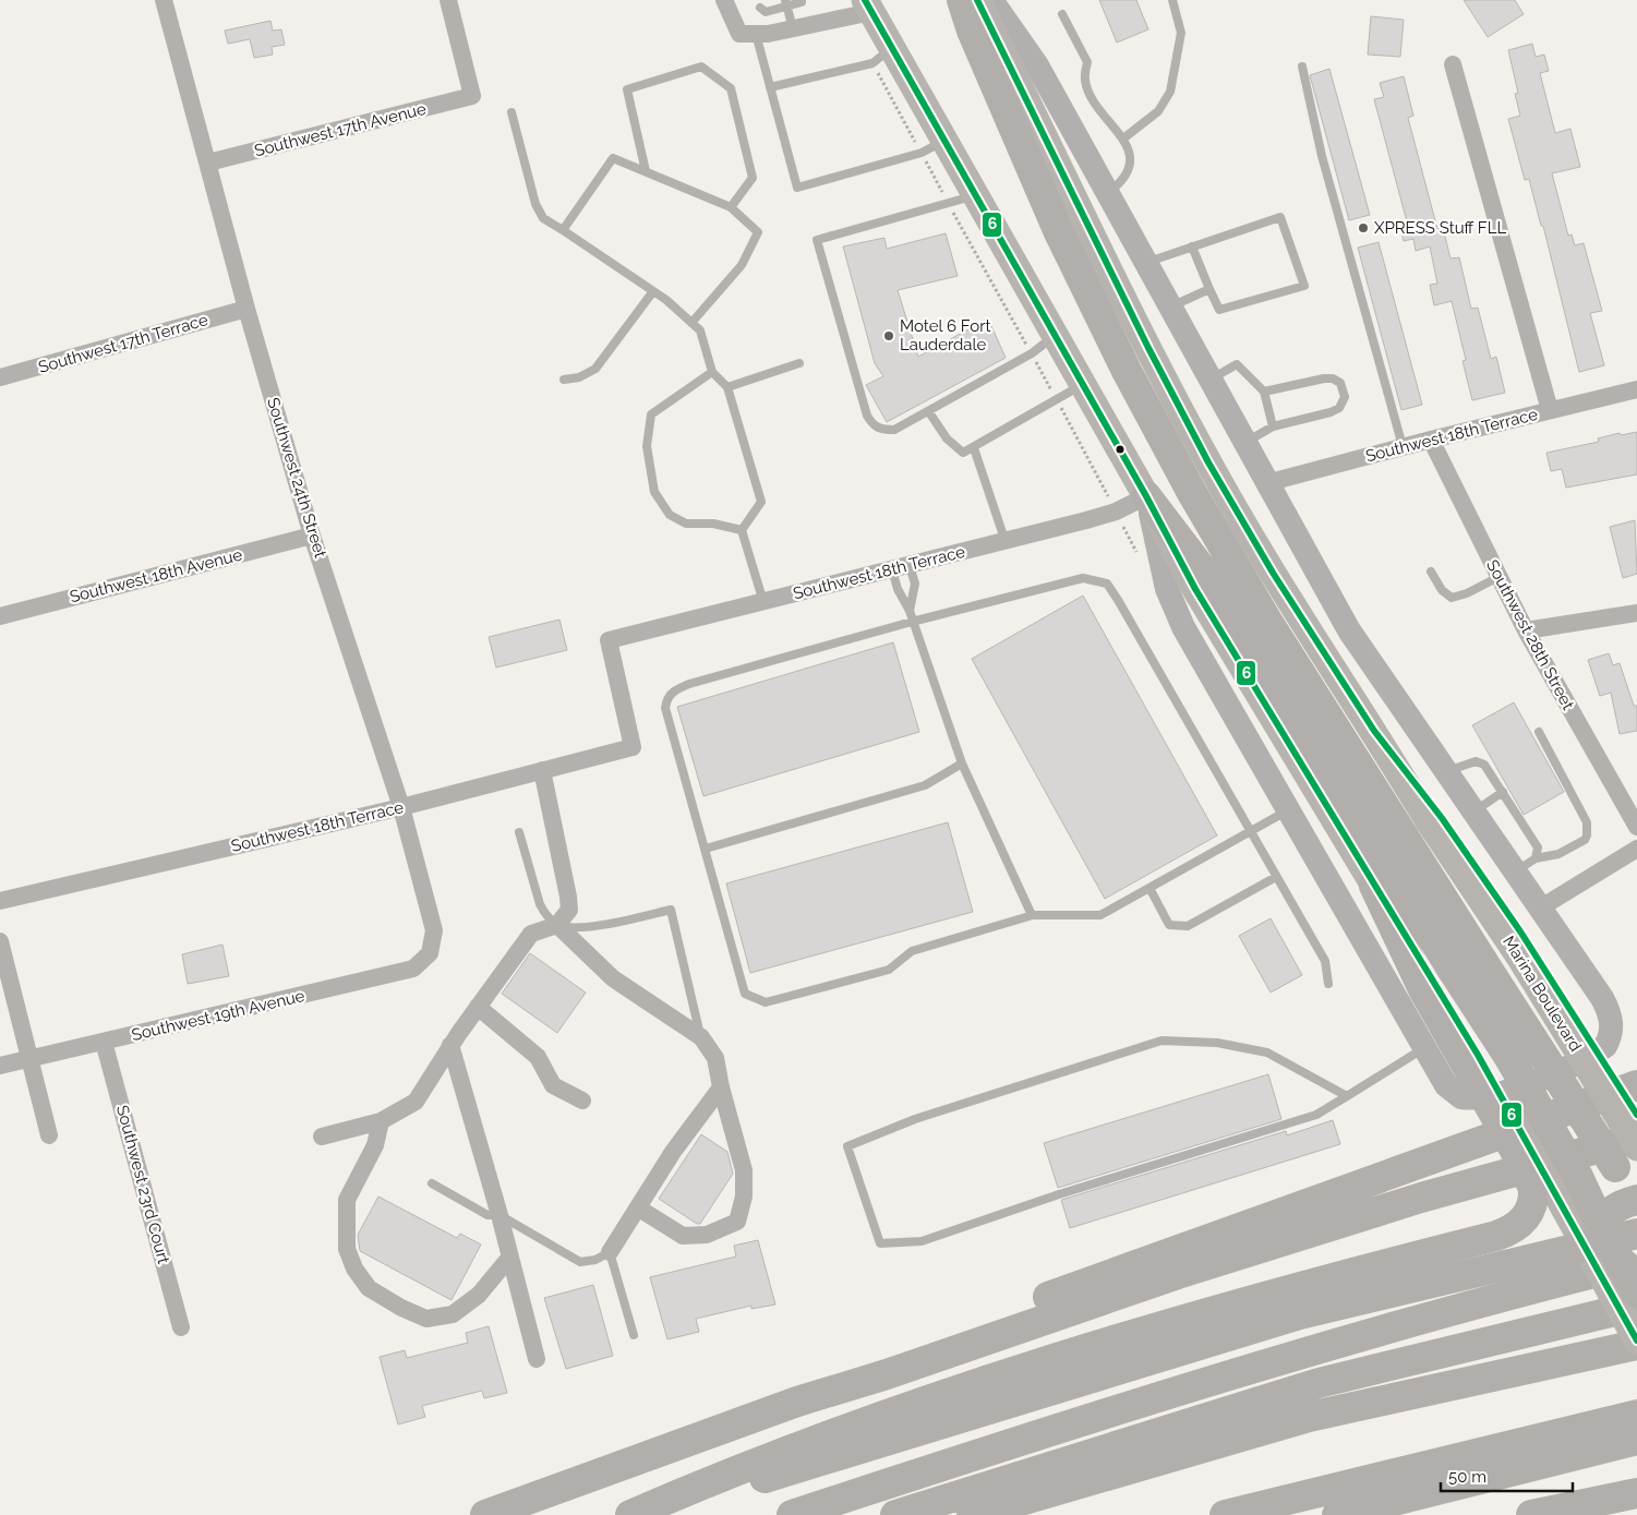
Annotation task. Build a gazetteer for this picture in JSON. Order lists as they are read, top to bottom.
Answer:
{
  "streets": {
    "main road": ["Marina Boulevard"],
    "street": [
      "Southwest 17th Avenue",
      "Southwest 17th Terrace",
      "Southwest 18th Terrace",
      "Southwest 24th Street",
      "Southwest 18th Avenue",
      "Southwest 28th Street",
      "Southwest 19th Avenue",
      "Southwest 23rd Court"
    ]
  },
  "crossings": [
    ["Southwest 17th Avenue", "Southwest 24th Street"],
    ["Southwest 17th Terrace", "Southwest 24th Street"],
    ["Southwest 18th Terrace", "Southwest 24th Street"],
    ["Southwest 18th Terrace", "Southwest 28th Street"],
    ["Southwest 24th Street", "Southwest 18th Avenue"],
    ["Southwest 24th Street", "Southwest 19th Avenue"],
    ["Southwest 19th Avenue", "Southwest 23rd Court"]
  ],
  "places": ["XPRESS Stuff FLL", "Motel 6 Fort Lauderdale"],
  "lines": ["transit line 6"],
  "scale_bar": "50 m"
}
